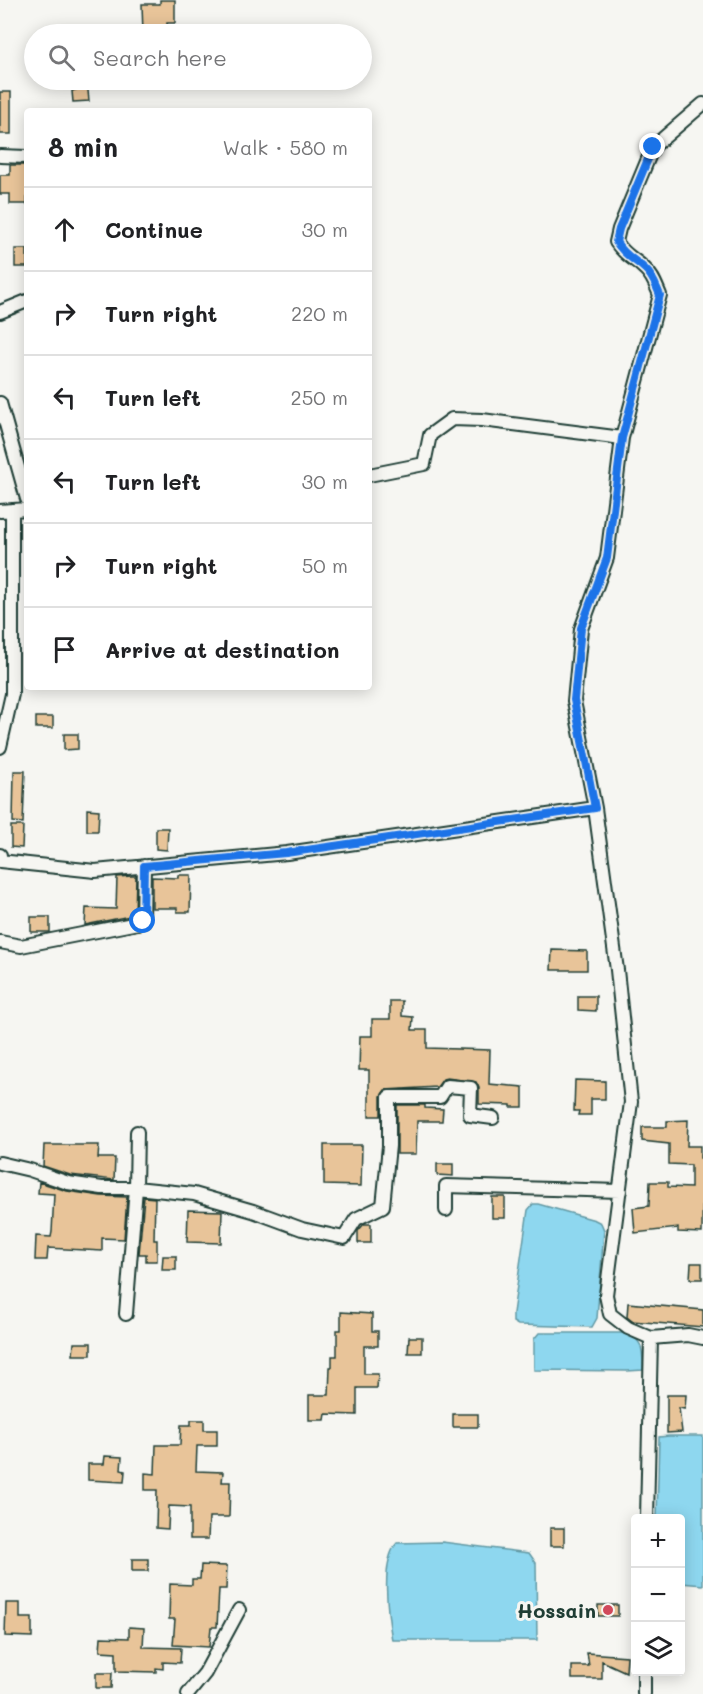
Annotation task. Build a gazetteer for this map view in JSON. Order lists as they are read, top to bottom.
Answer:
{
  "places": ["Hossain"],
  "page": {
    "search": "Search here",
    "heading": ["8 min", "Walk · 580 m"],
    "list": [
      ["Continue", "30 m"],
      ["Turn right", "220 m"],
      ["Turn left", "250 m"],
      ["Turn left", "30 m"],
      ["Turn right", "50 m"],
      "Arrive at destination"
    ],
    "map_buttons": ["+", "−"]
  }
}
